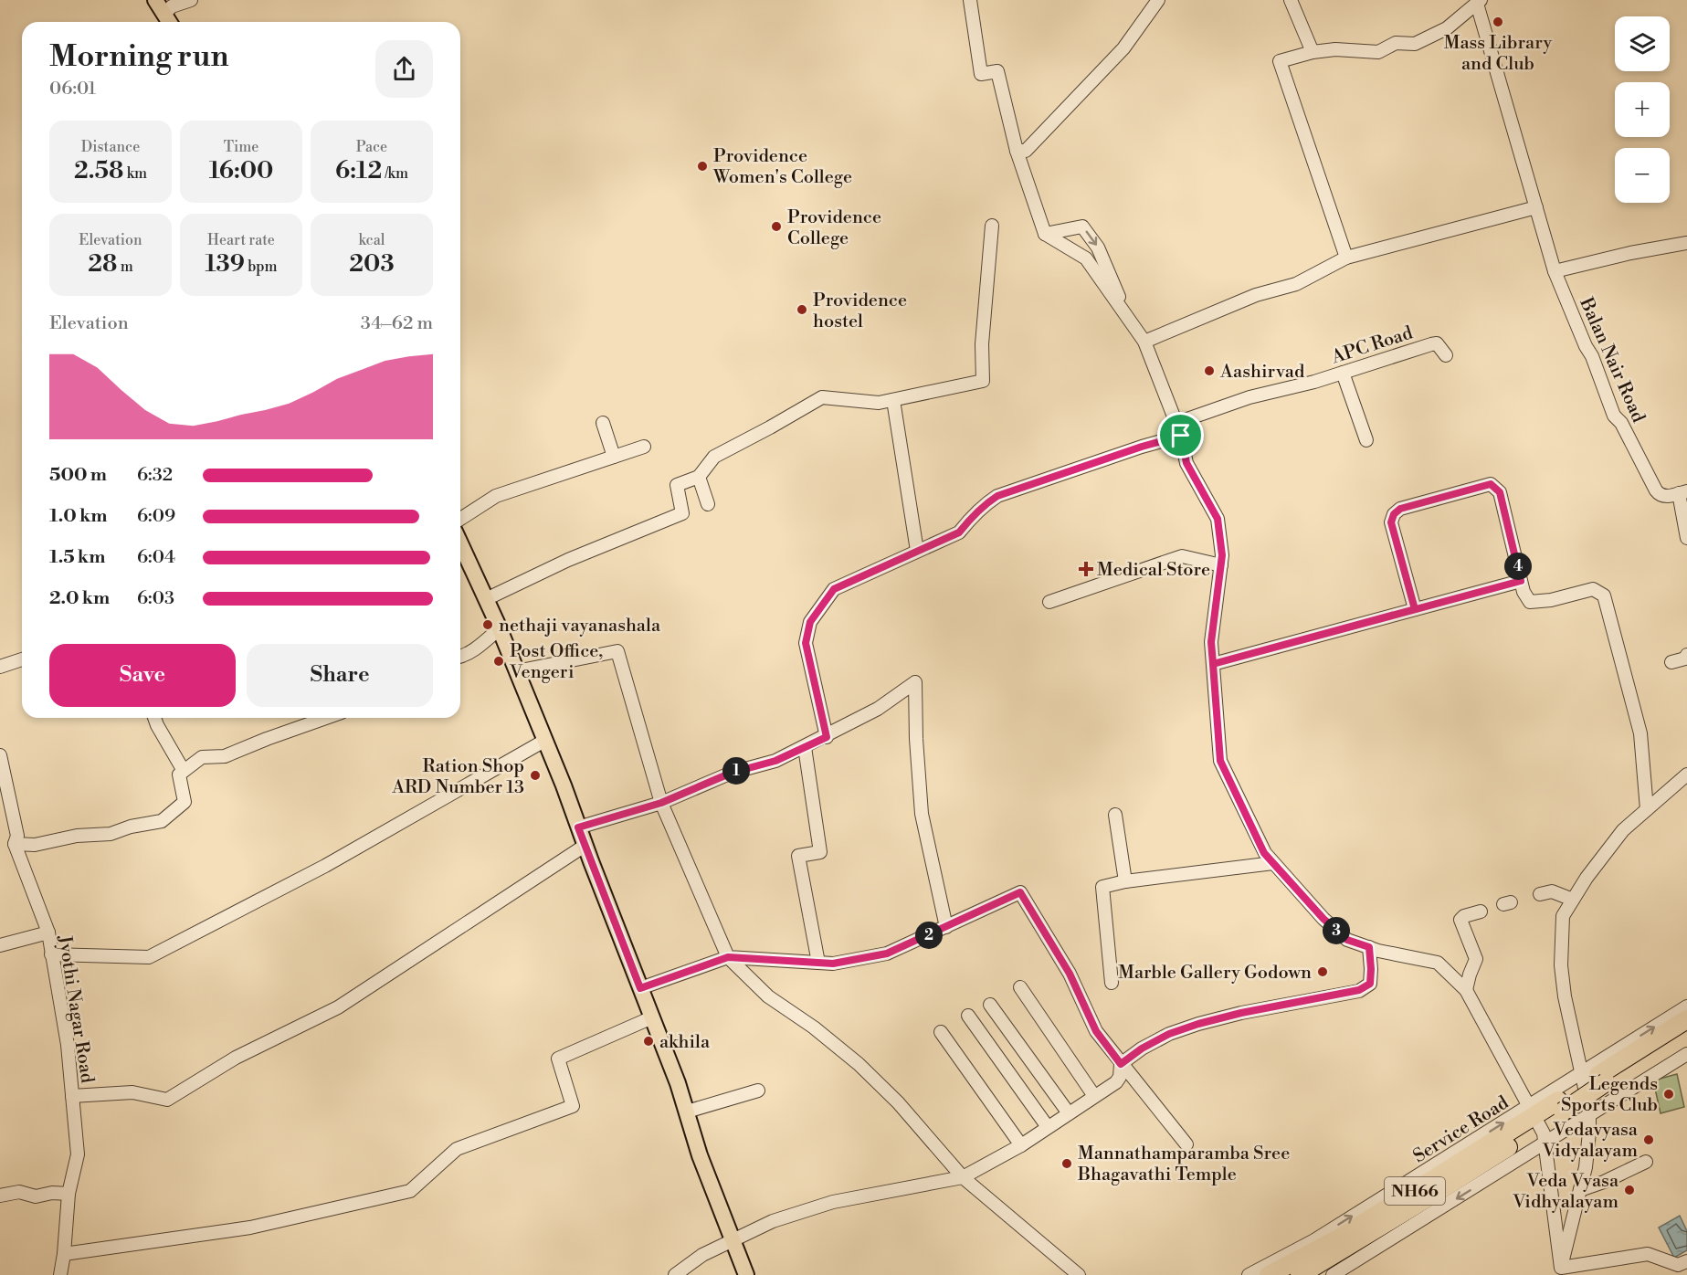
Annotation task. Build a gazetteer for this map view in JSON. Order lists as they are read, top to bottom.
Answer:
{
  "streets": {
    "highway": ["NH66"],
    "street": [
      "APC Road",
      "Balan Nair Road",
      "Jyothi Nagar Road",
      "Service Road"
    ]
  },
  "crossings": [
    ["Service Road", "NH66"]
  ],
  "places": {
    "other": [
      "Mass Library and Club",
      "Providence Women's College",
      "Providence College",
      "Providence hostel",
      "Aashirvad",
      "nethaji vayanashala",
      "Post Office, Vengeri",
      "Ration Shop ARD Number 13",
      "Marble Gallery Godown",
      "akhila",
      "Legends Sports Club",
      "Vedavyasa Vidyalayam",
      "Mannathamparamba Sree Bhagavathi Temple",
      "Veda Vyasa Vidhyalayam"
    ],
    "health": ["Medical Store"]
  },
  "page": {
    "map_buttons": ["+", "−"],
    "heading": ["Morning run", "06:01"],
    "stats": [
      ["Distance", "2.58 km"],
      ["Time", "16:00"],
      ["Pace", "6:12 /km"],
      ["Elevation", "28 m"],
      ["Heart rate", "139 bpm"],
      ["kcal", "203"]
    ],
    "chart": ["Elevation", "34–62 m"],
    "list": [
      {
        "name": "500 m",
        "note": "6:32"
      },
      {
        "name": "1.0 km",
        "note": "6:09"
      },
      {
        "name": "1.5 km",
        "note": "6:04"
      },
      {
        "name": "2.0 km",
        "note": "6:03"
      }
    ],
    "pins": [
      "4",
      "1",
      "3",
      "2"
    ],
    "buttons": ["Save", "Share"]
  }
}
